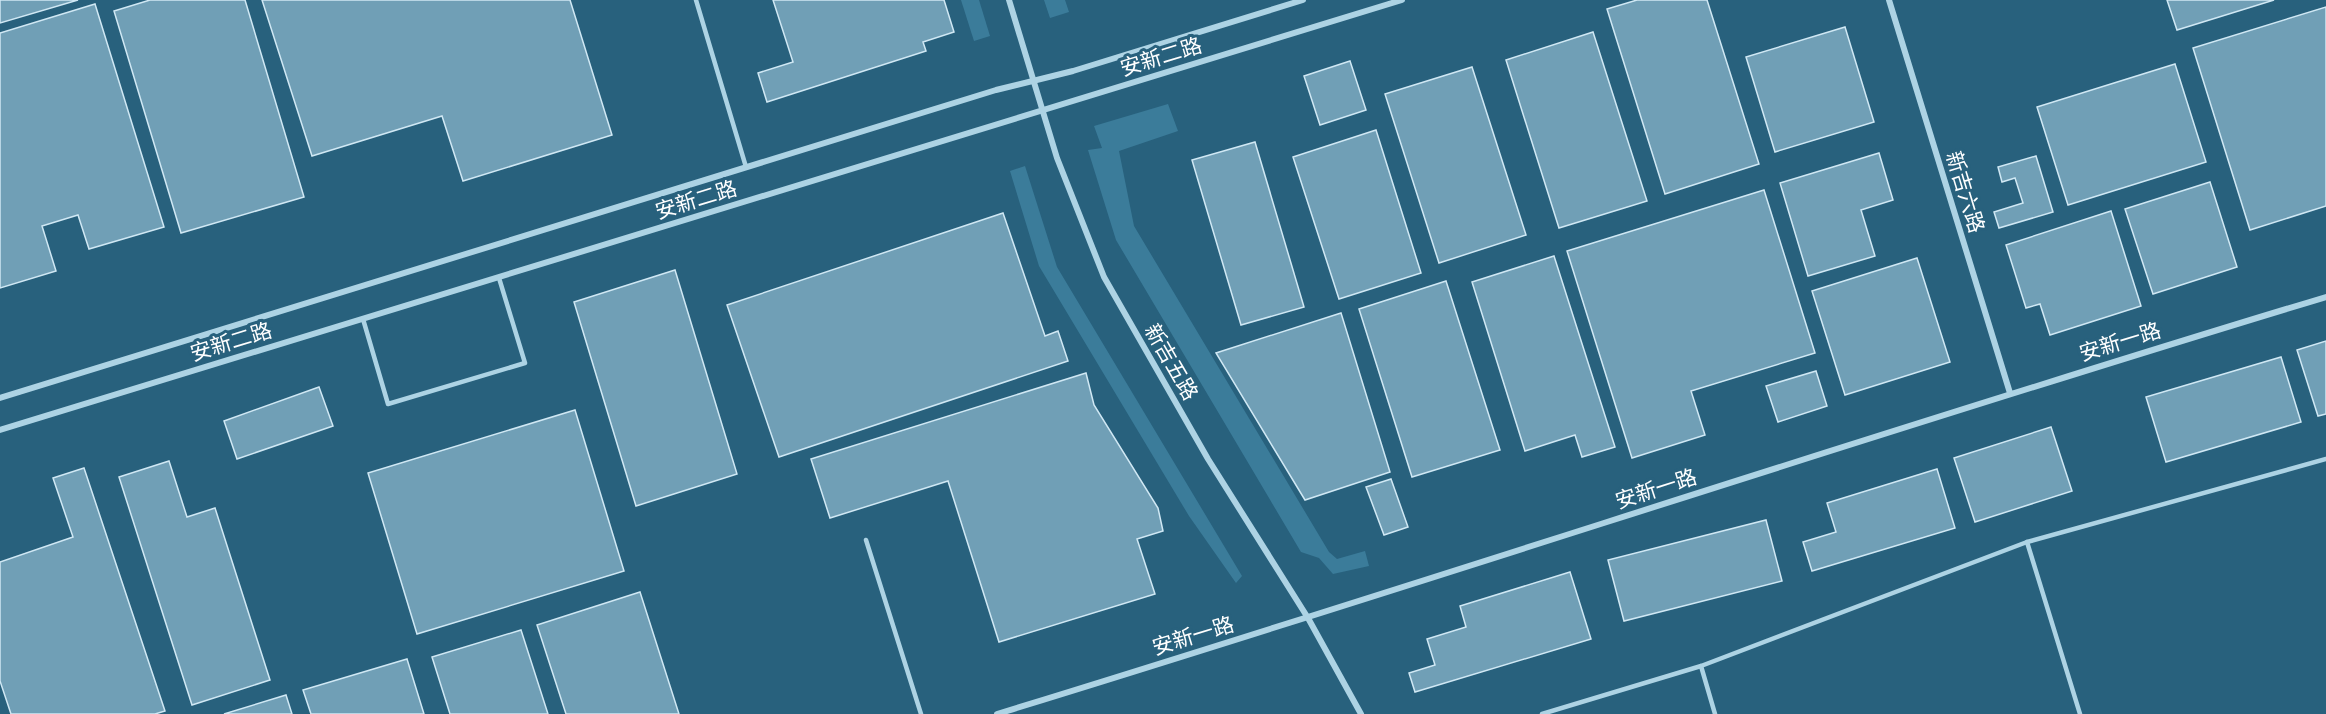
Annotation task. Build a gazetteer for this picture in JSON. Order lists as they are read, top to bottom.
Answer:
{
  "streets": {
    "street": [
      "安新二路",
      "新吉六路",
      "安新一路",
      "新吉五路"
    ]
  },
  "crossings": [
    ["安新二路", "新吉五路"],
    ["新吉六路", "安新一路"],
    ["安新一路", "新吉五路"]
  ]
}
